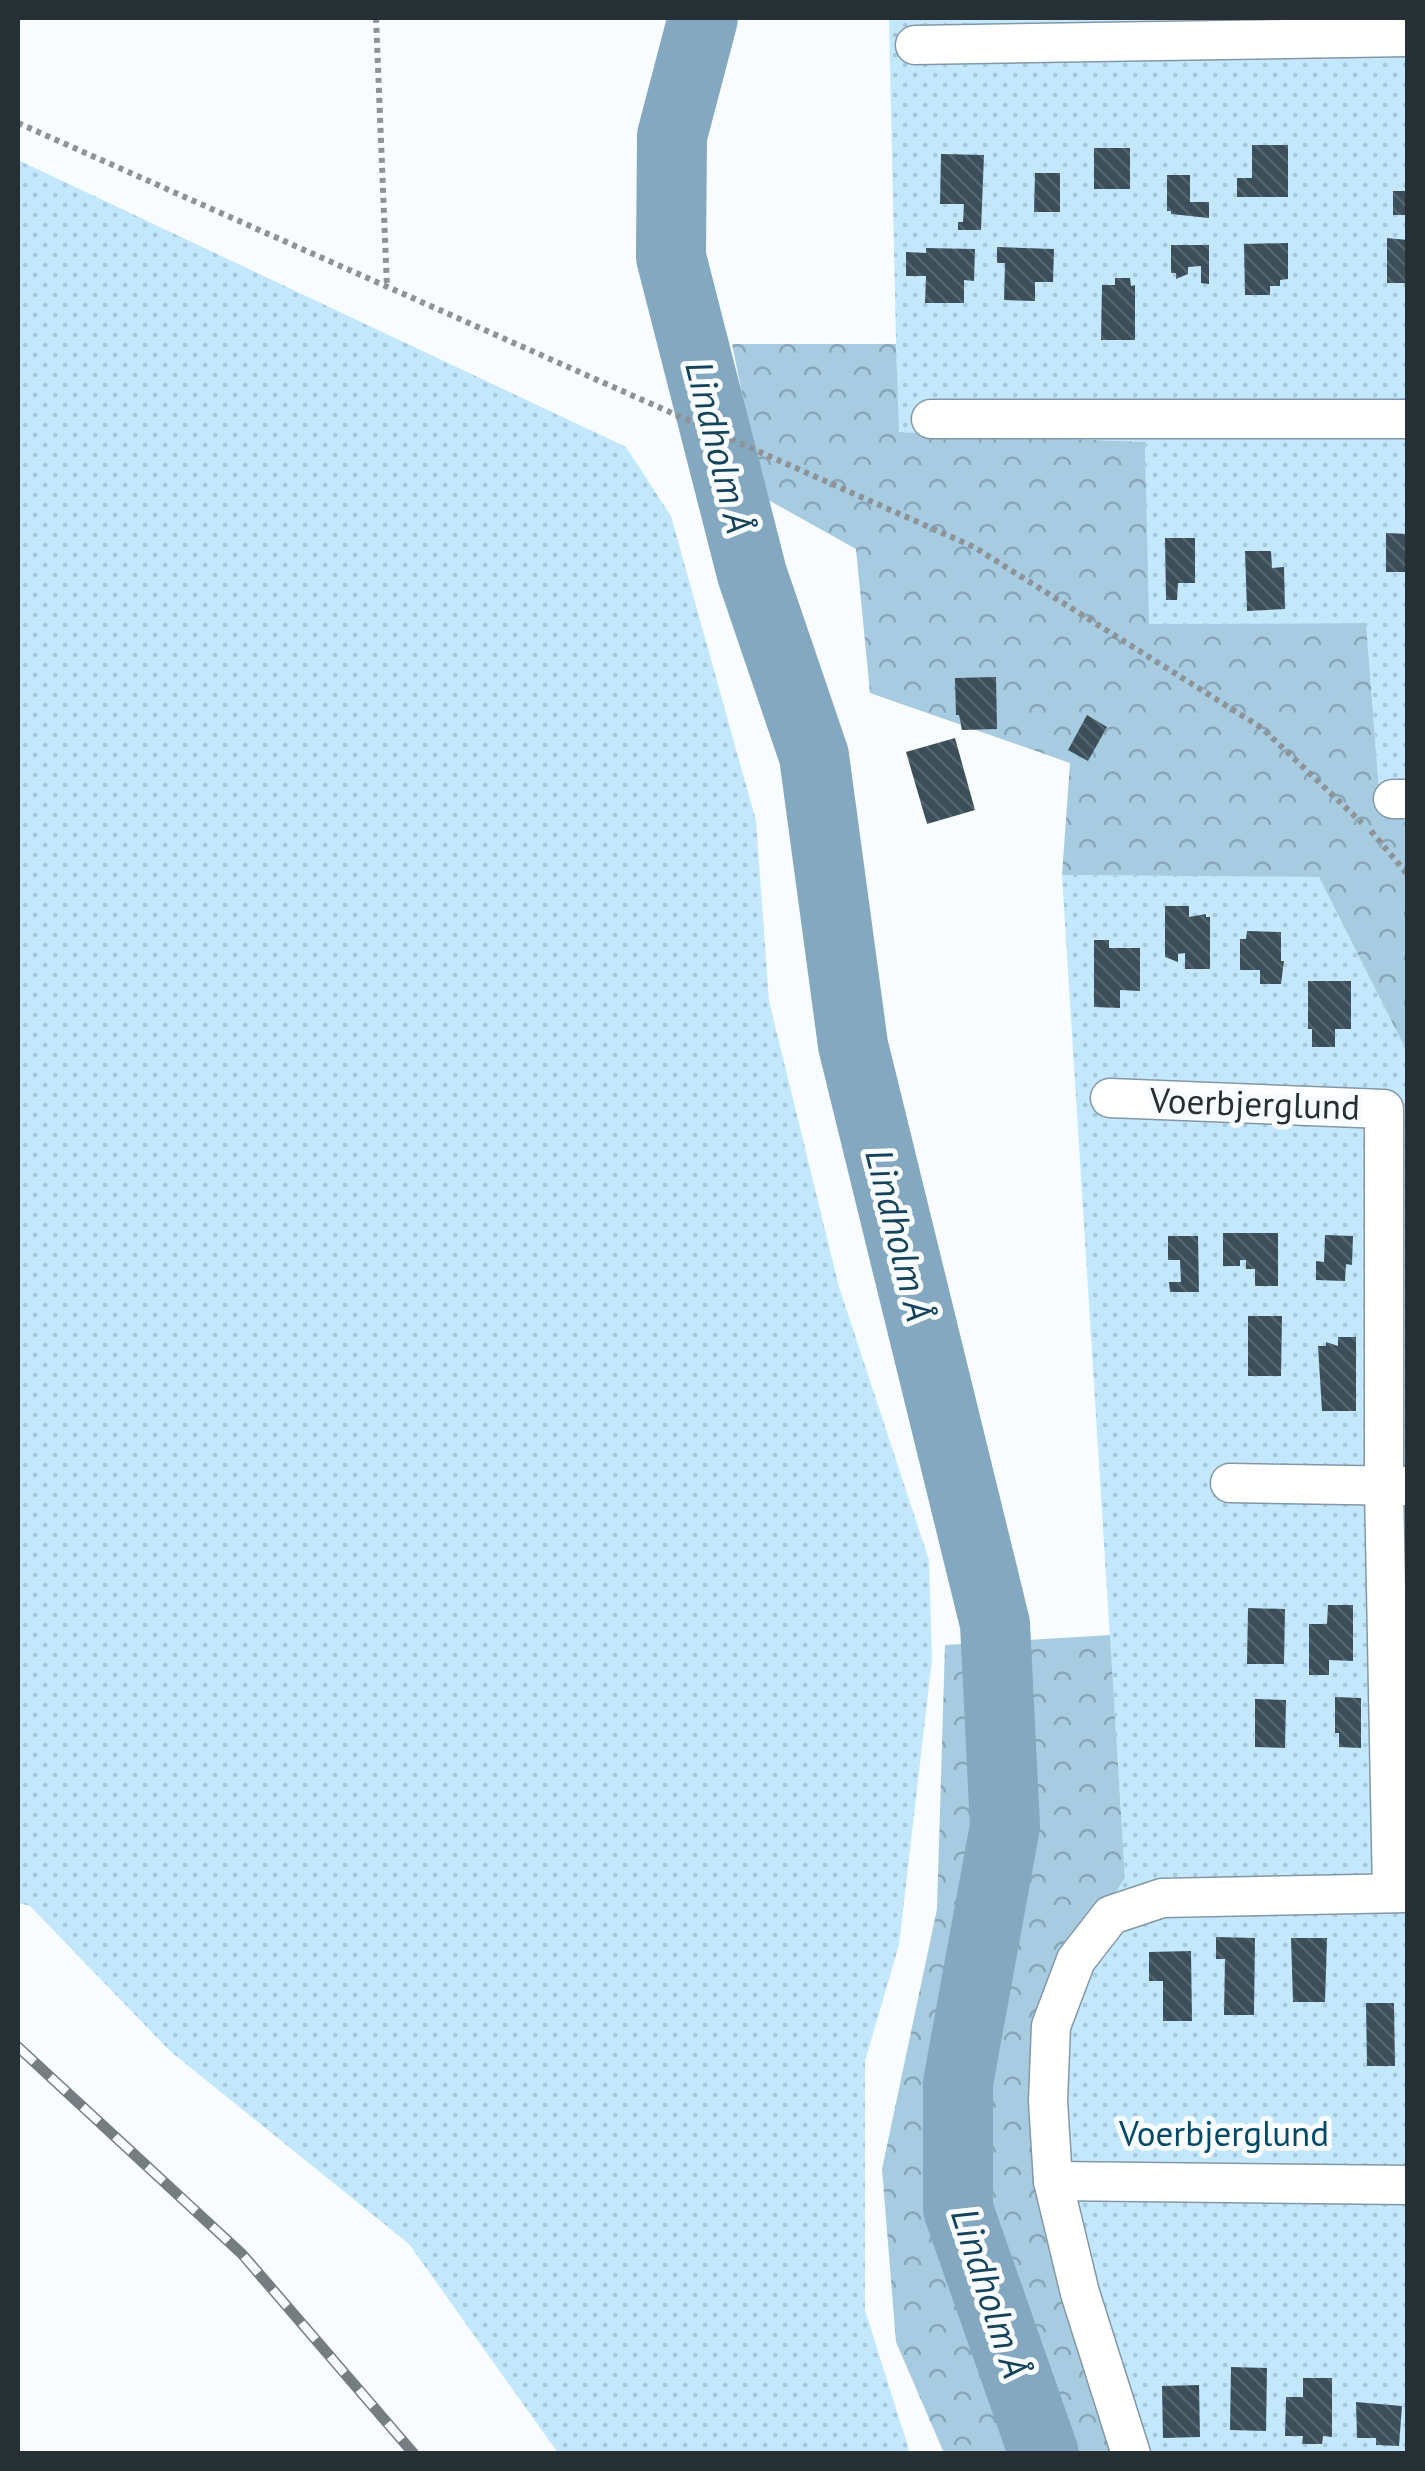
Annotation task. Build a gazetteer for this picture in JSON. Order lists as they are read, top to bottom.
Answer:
{
  "streets": {
    "street": ["Voerbjerglund"]
  },
  "water": ["Lindholm Å"],
  "parks": ["Voerbjerglund"]
}
